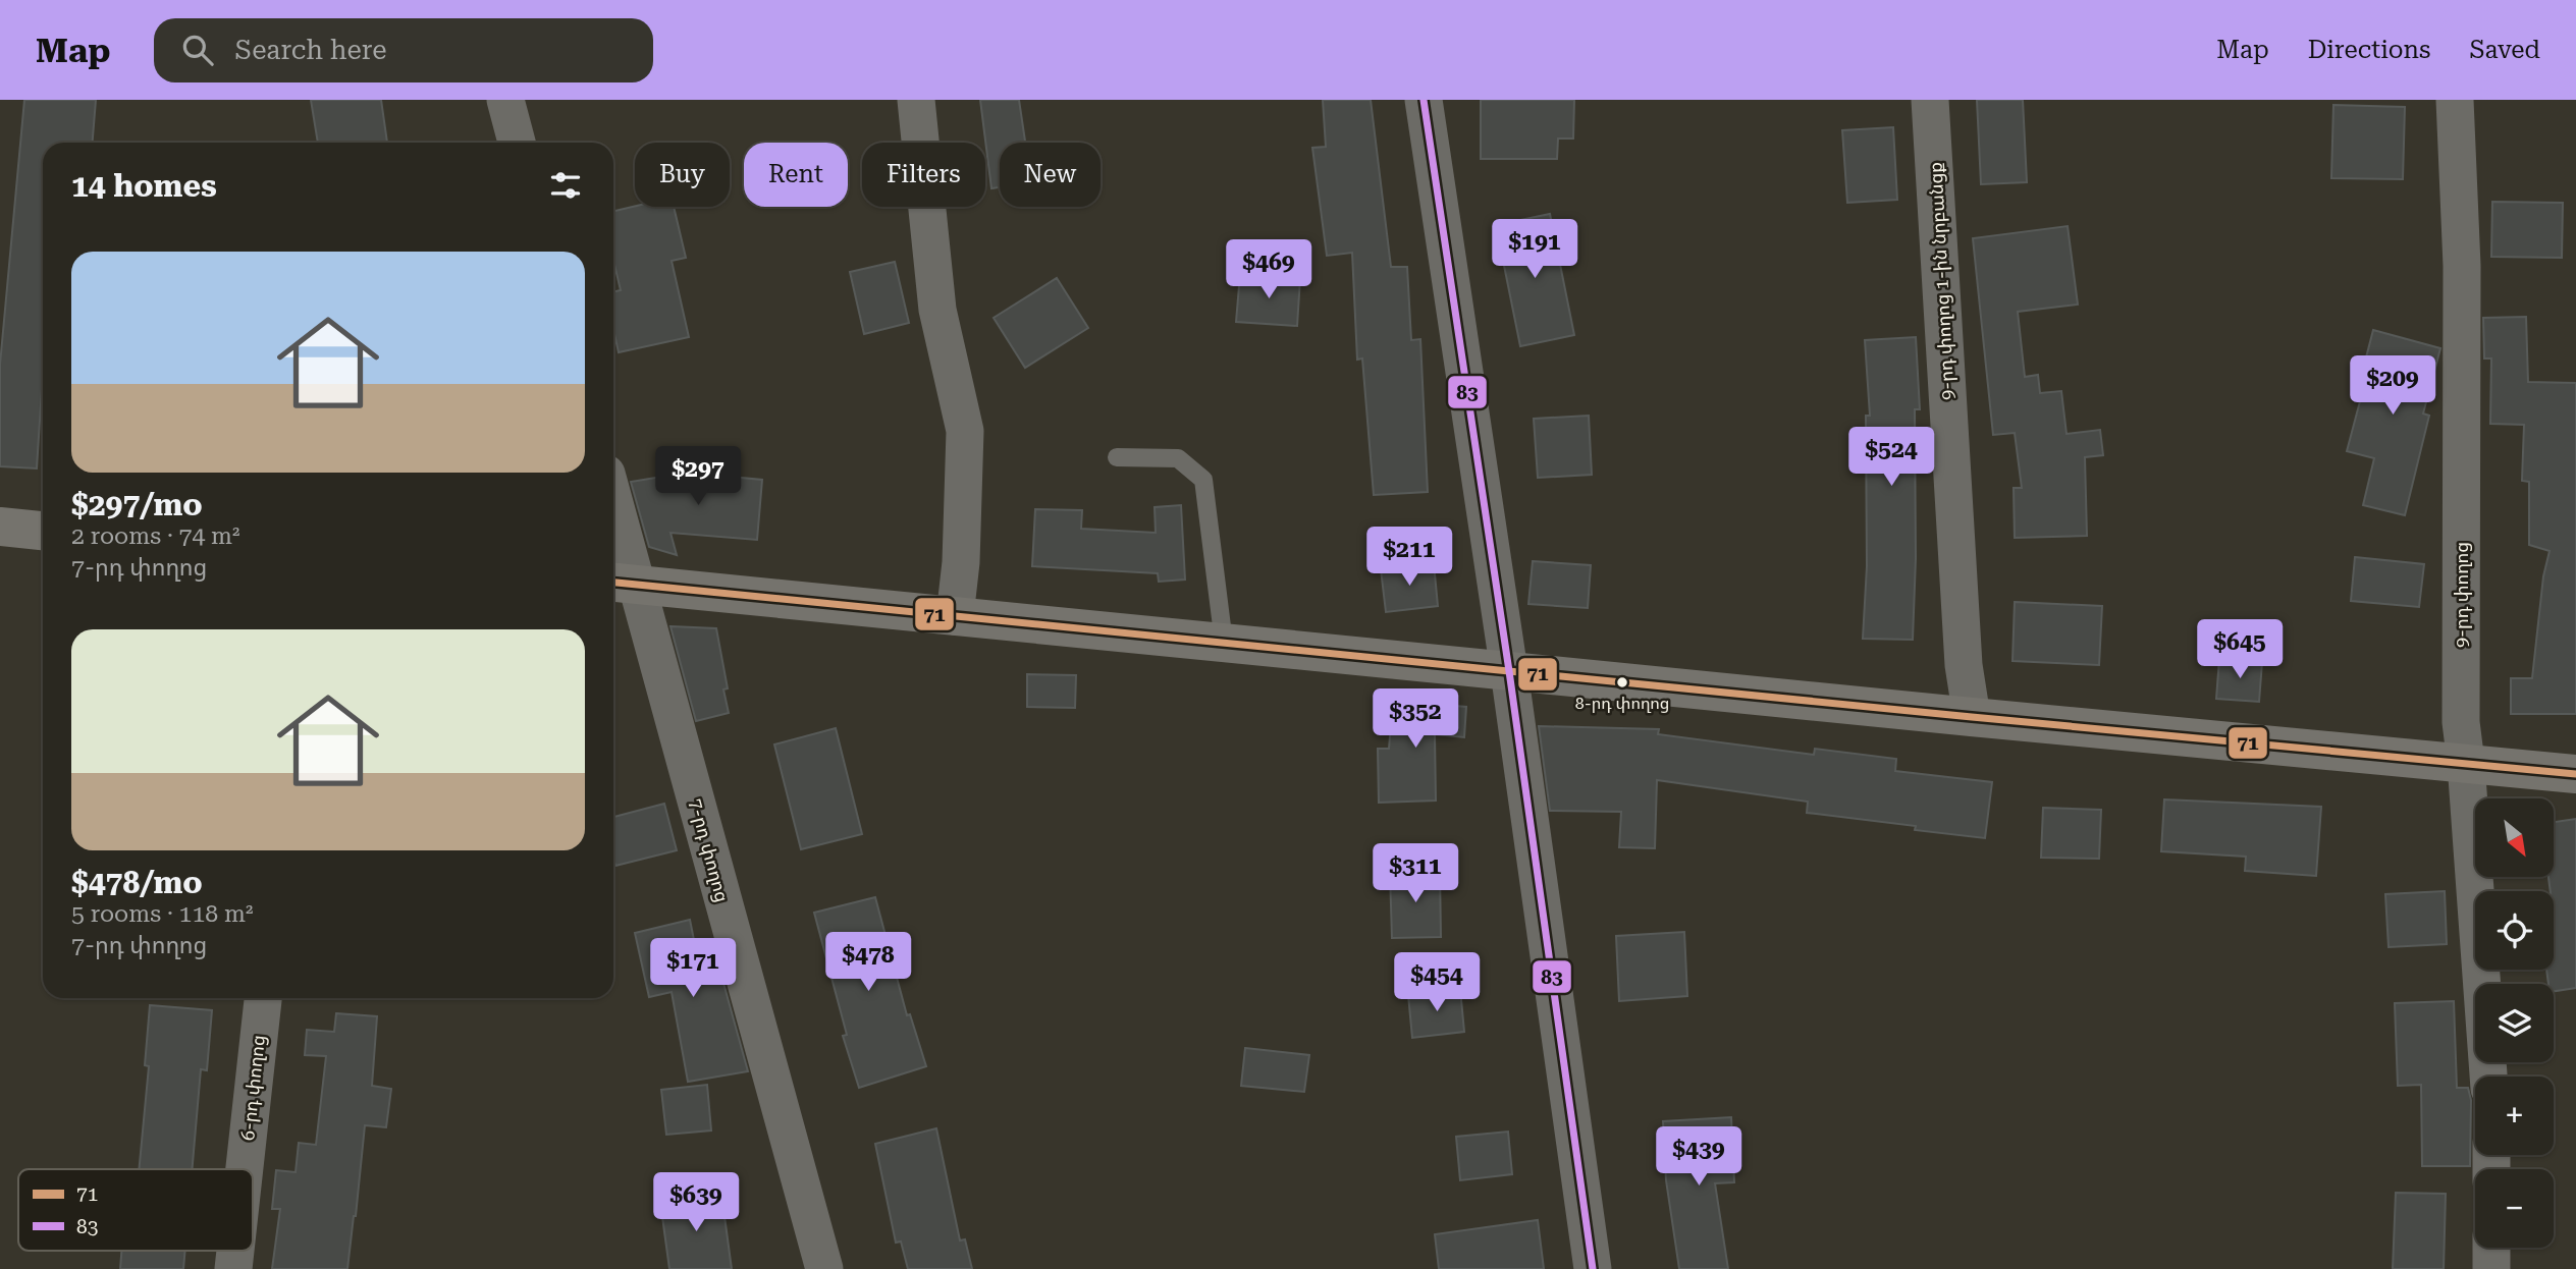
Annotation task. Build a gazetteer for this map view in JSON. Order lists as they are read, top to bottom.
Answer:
{
  "streets": {
    "street": [
      "9-րդ փողոց 1-ին նրբանցք",
      "9-րդ փողոց",
      "7-րդ փողոց",
      "6-րդ փողոց"
    ]
  },
  "places": ["8-րդ փողոց"],
  "lines": ["transit line 83", "transit line 71"],
  "legend": ["71", "83"],
  "north": "bottom right",
  "page": {
    "header": "Map",
    "search": "Search here",
    "nav": ["Map", "Directions", "Saved"],
    "chip": [
      "Buy",
      "Rent",
      "Filters",
      "New"
    ],
    "heading": "14 homes",
    "price": [
      "$191",
      "$469",
      "$209",
      "$524",
      "$297",
      "$211",
      "$645",
      "$352",
      "$311",
      "$478",
      "$171",
      "$454",
      "$439",
      "$639"
    ],
    "list": [
      {
        "name": "$297/mo",
        "note": "2 rooms · 74 m² · 7-րդ փողոց"
      },
      {
        "name": "$478/mo",
        "note": "5 rooms · 118 m² · 7-րդ փողոց"
      }
    ],
    "map_buttons": ["+", "−"]
  }
}
